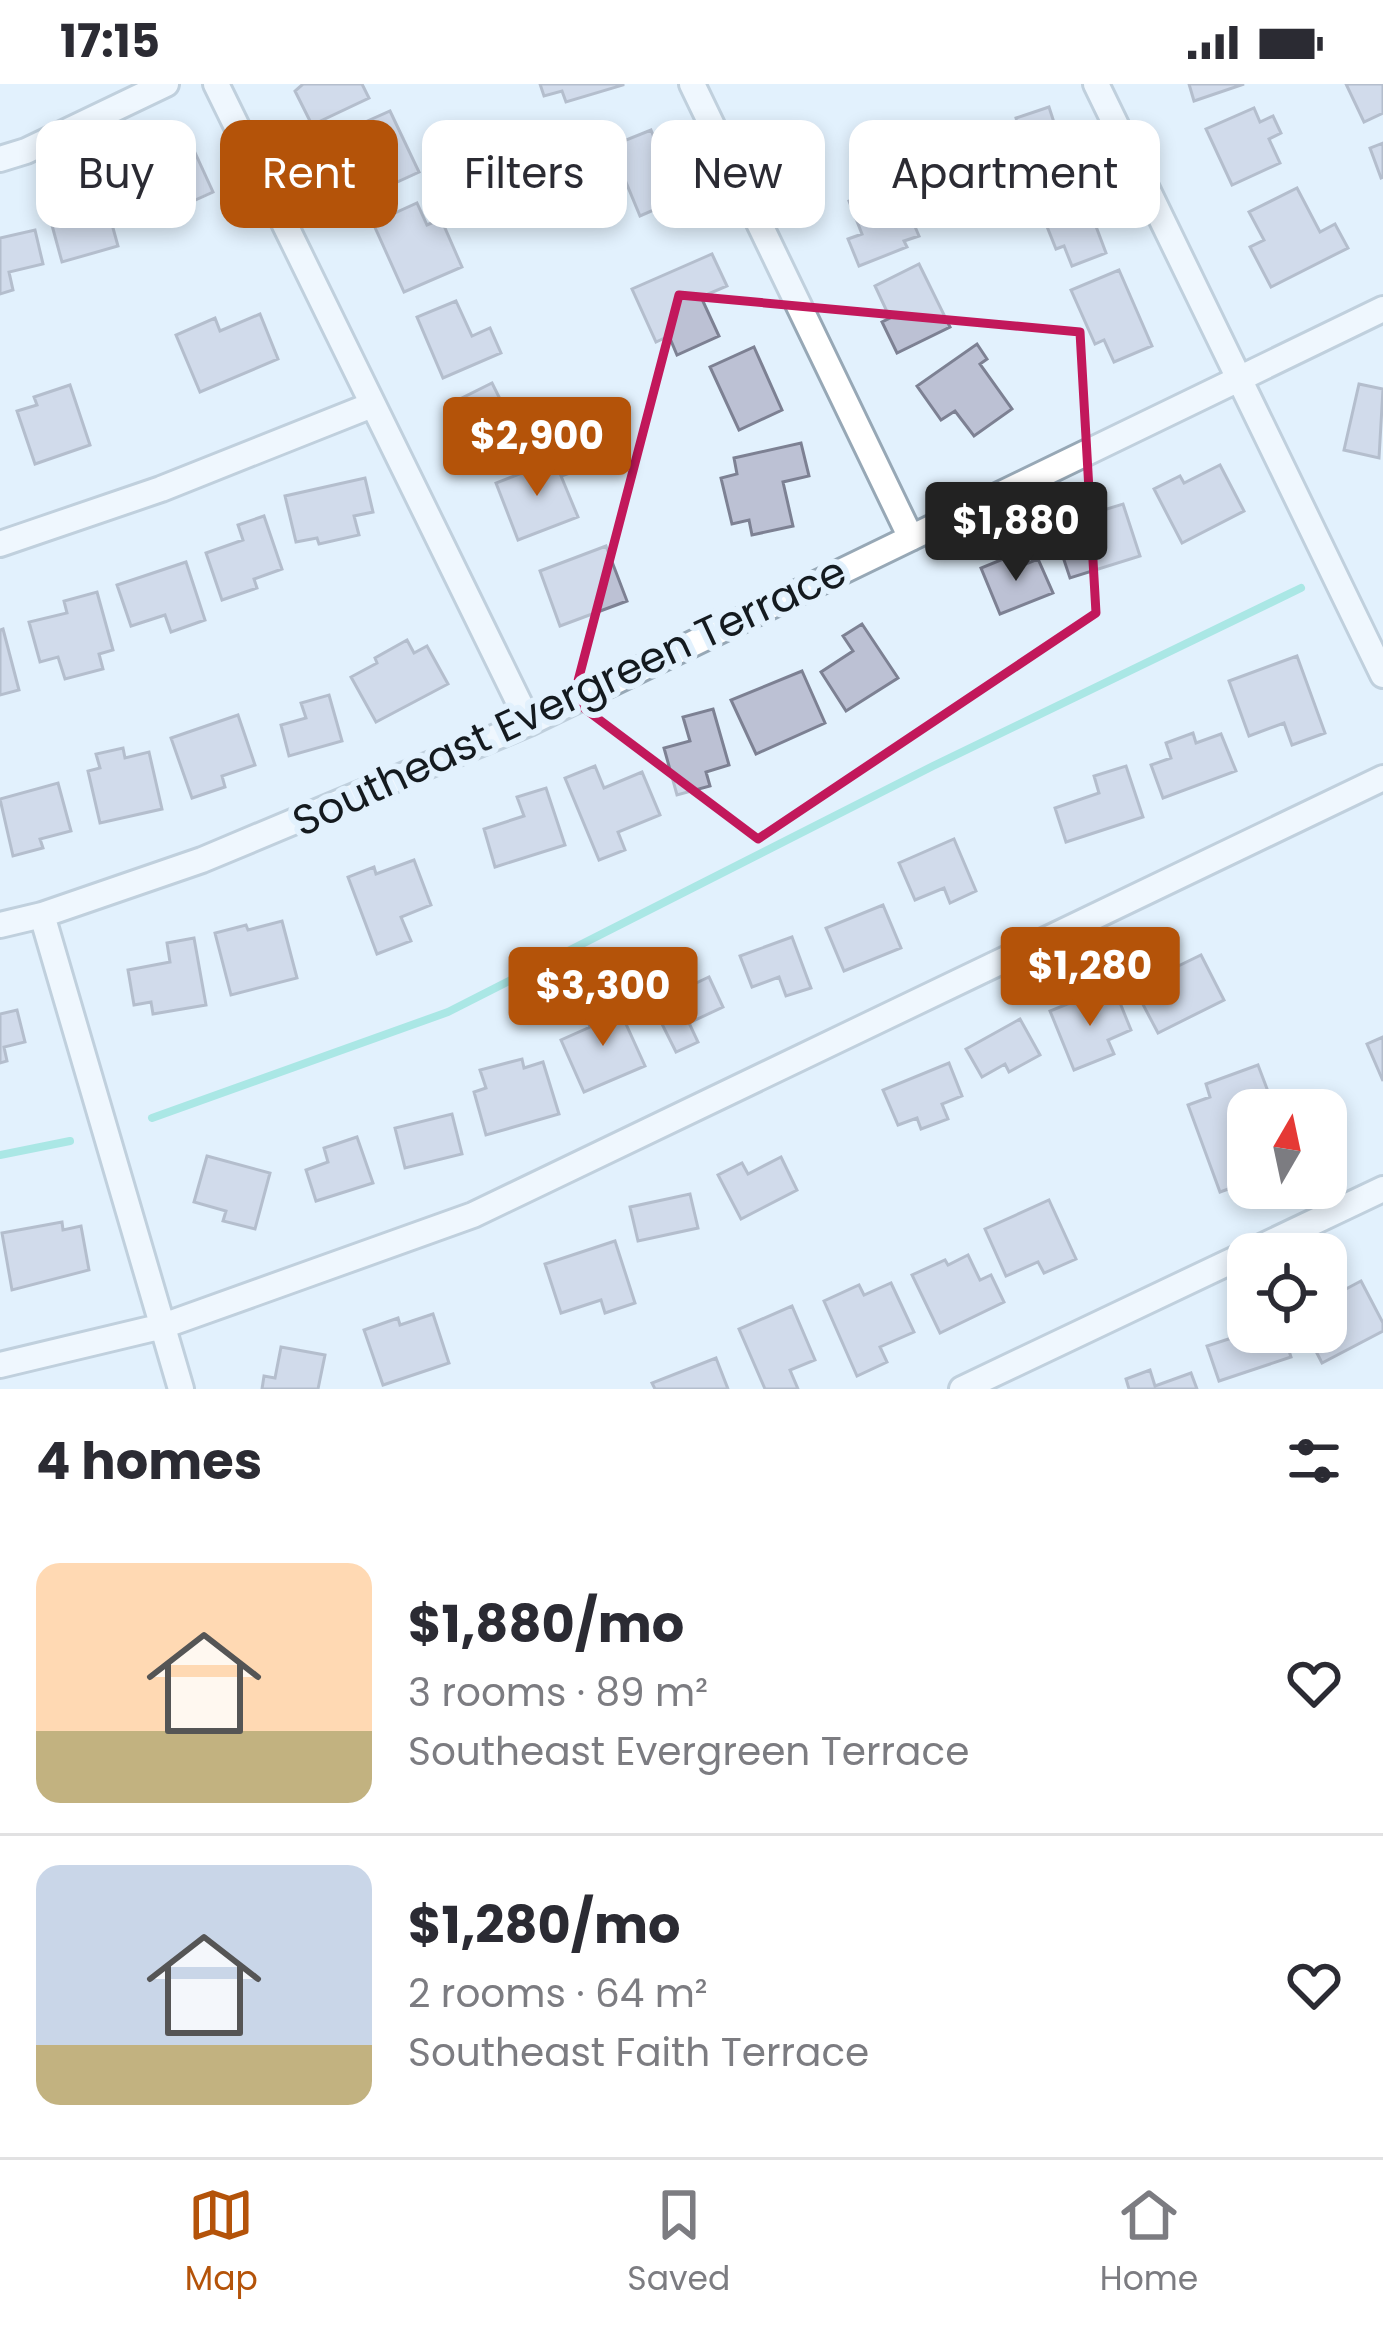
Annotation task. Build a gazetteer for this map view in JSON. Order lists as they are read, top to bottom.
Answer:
{
  "streets": {
    "street": ["Southeast Evergreen Terrace"]
  },
  "north": "top",
  "page": {
    "status": "17:15",
    "chip": [
      "Buy",
      "Rent",
      "Filters",
      "New",
      "Apartment"
    ],
    "price": [
      "$2,900",
      "$1,880",
      "$1,280",
      "$3,300"
    ],
    "heading": "4 homes",
    "list": [
      {
        "name": "$1,880/mo",
        "note": "3 rooms · 89 m² · Southeast Evergreen Terrace"
      },
      {
        "name": "$1,280/mo",
        "note": "2 rooms · 64 m² · Southeast Faith Terrace"
      }
    ],
    "tabs": ["Map", "Saved", "Home"]
  }
}
